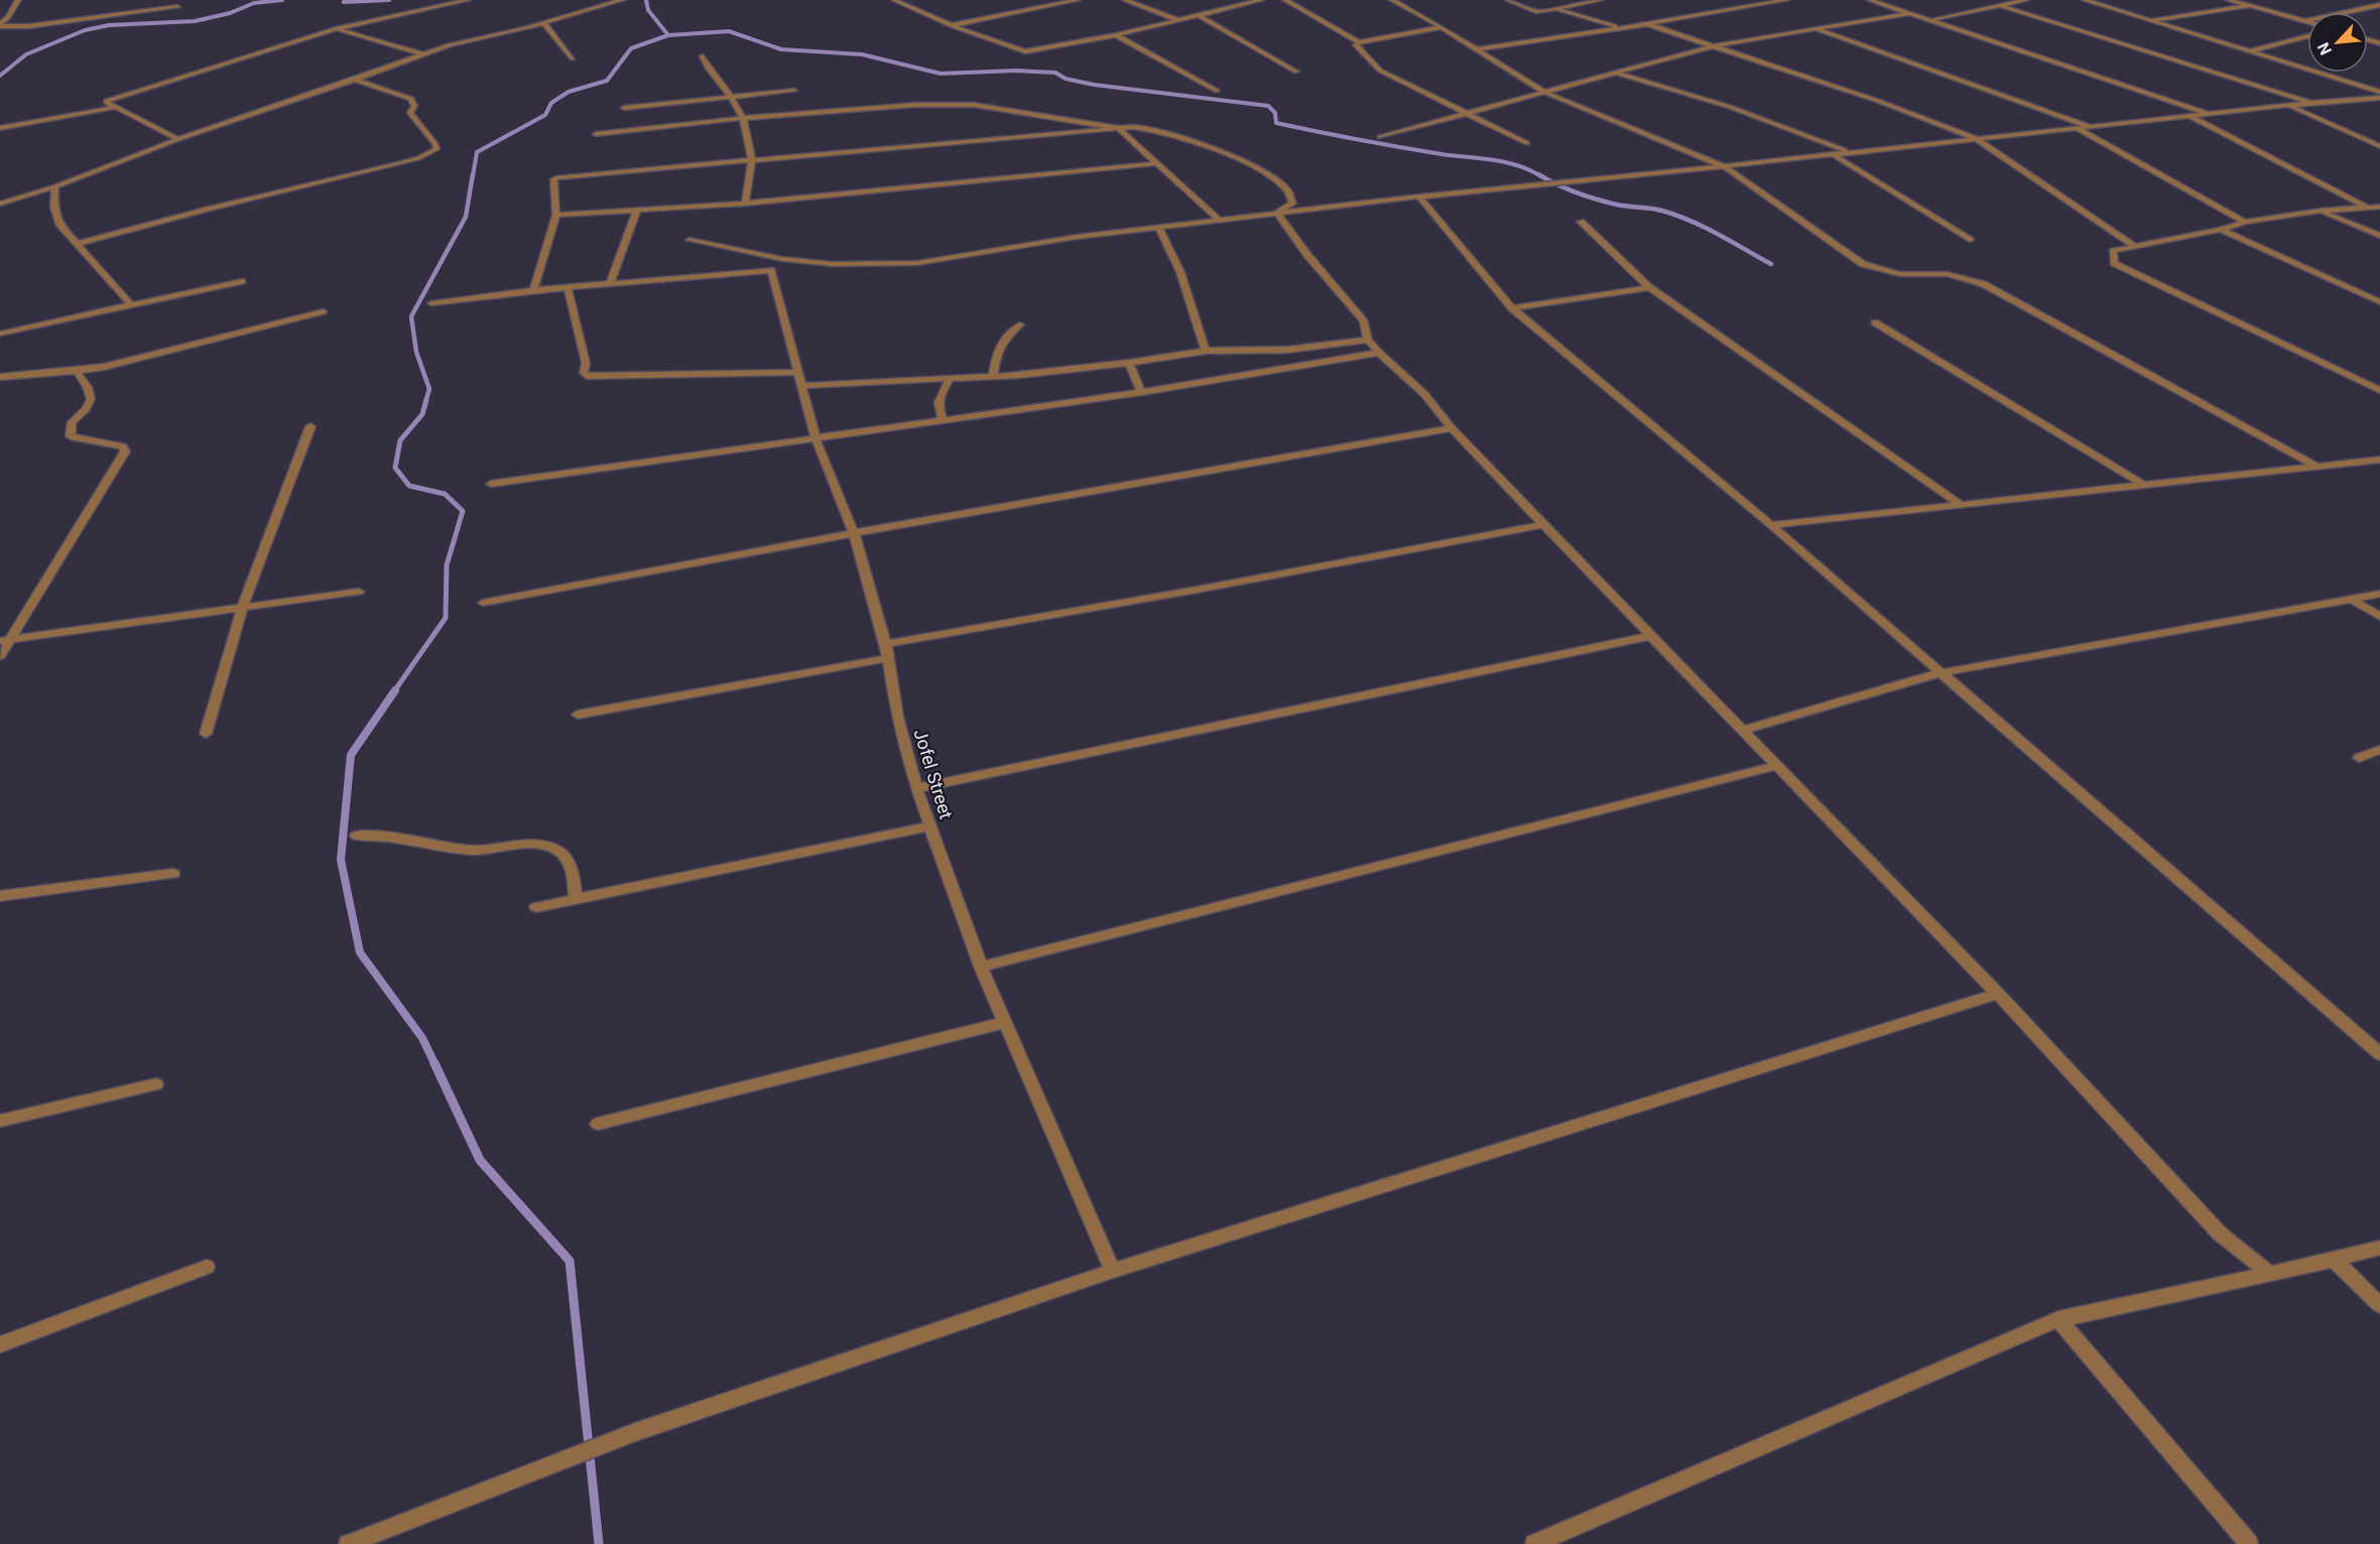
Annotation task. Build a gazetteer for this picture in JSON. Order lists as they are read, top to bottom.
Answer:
{
  "streets": {
    "street": ["Jofel Street"]
  },
  "north": "bottom left"
}
